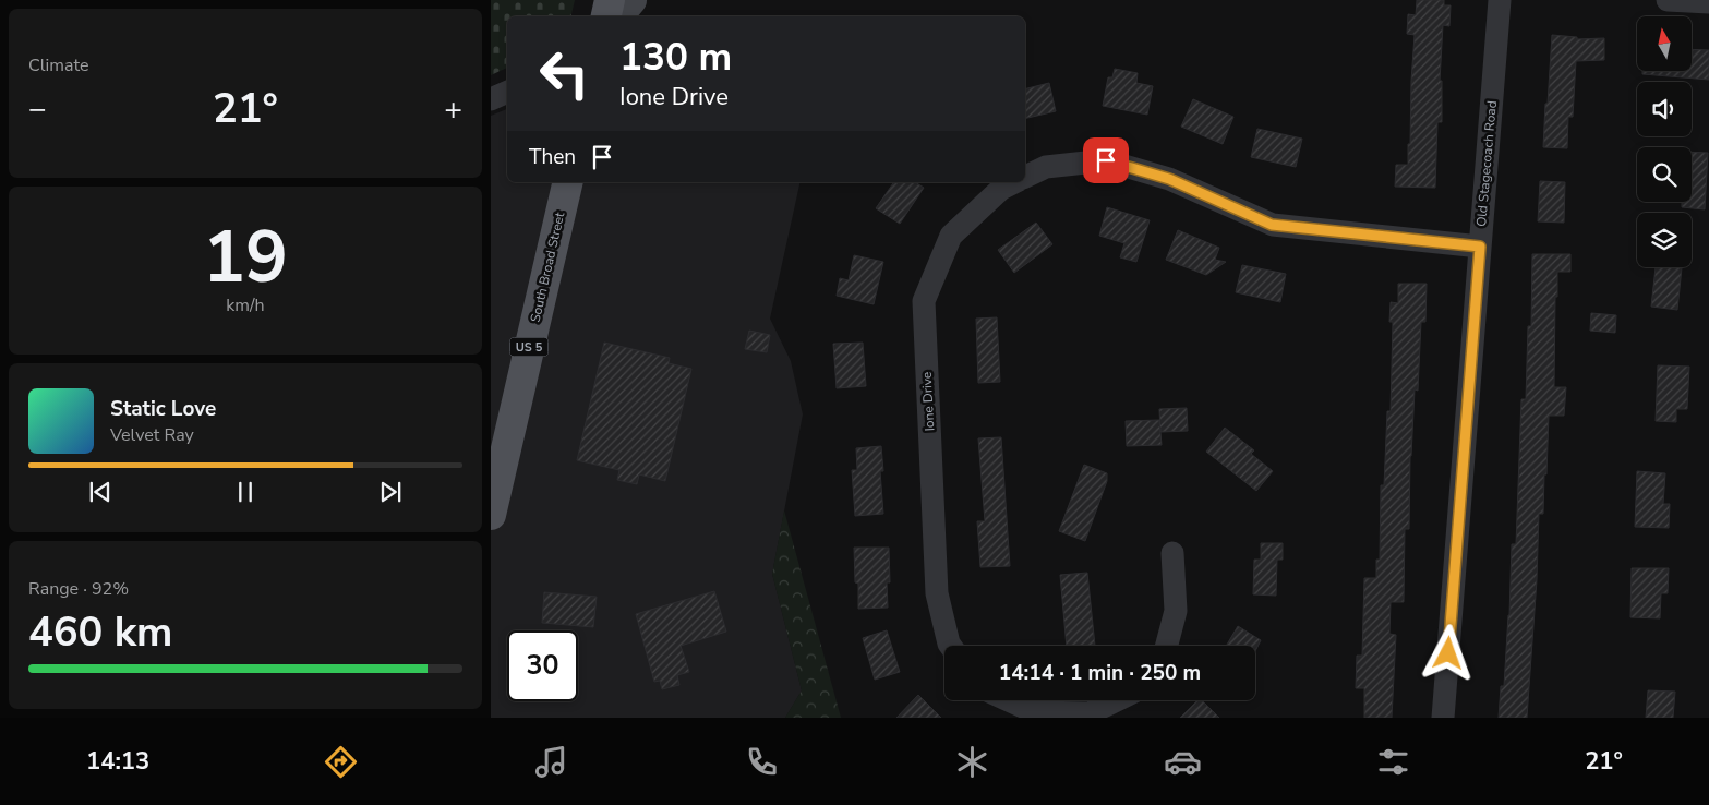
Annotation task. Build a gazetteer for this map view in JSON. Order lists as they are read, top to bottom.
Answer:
{
  "streets": {
    "main road": ["South Broad Street", "US 5"],
    "street": ["Old Stagecoach Road", "Ione Drive"]
  },
  "north": "top",
  "page": {
    "tile": [
      "Climate",
      ["19", "km/h"],
      ["Range · 92%", "460 km"]
    ],
    "turn": ["130 m", "Ione Drive"],
    "heat": ["−", "21°", "+"],
    "then": "Then",
    "song": ["Static Love", "Velvet Ray"],
    "limit": "30",
    "trip": "14:14 · 1 min · 250 m",
    "tabs": ["14:13", "21°"]
  }
}
